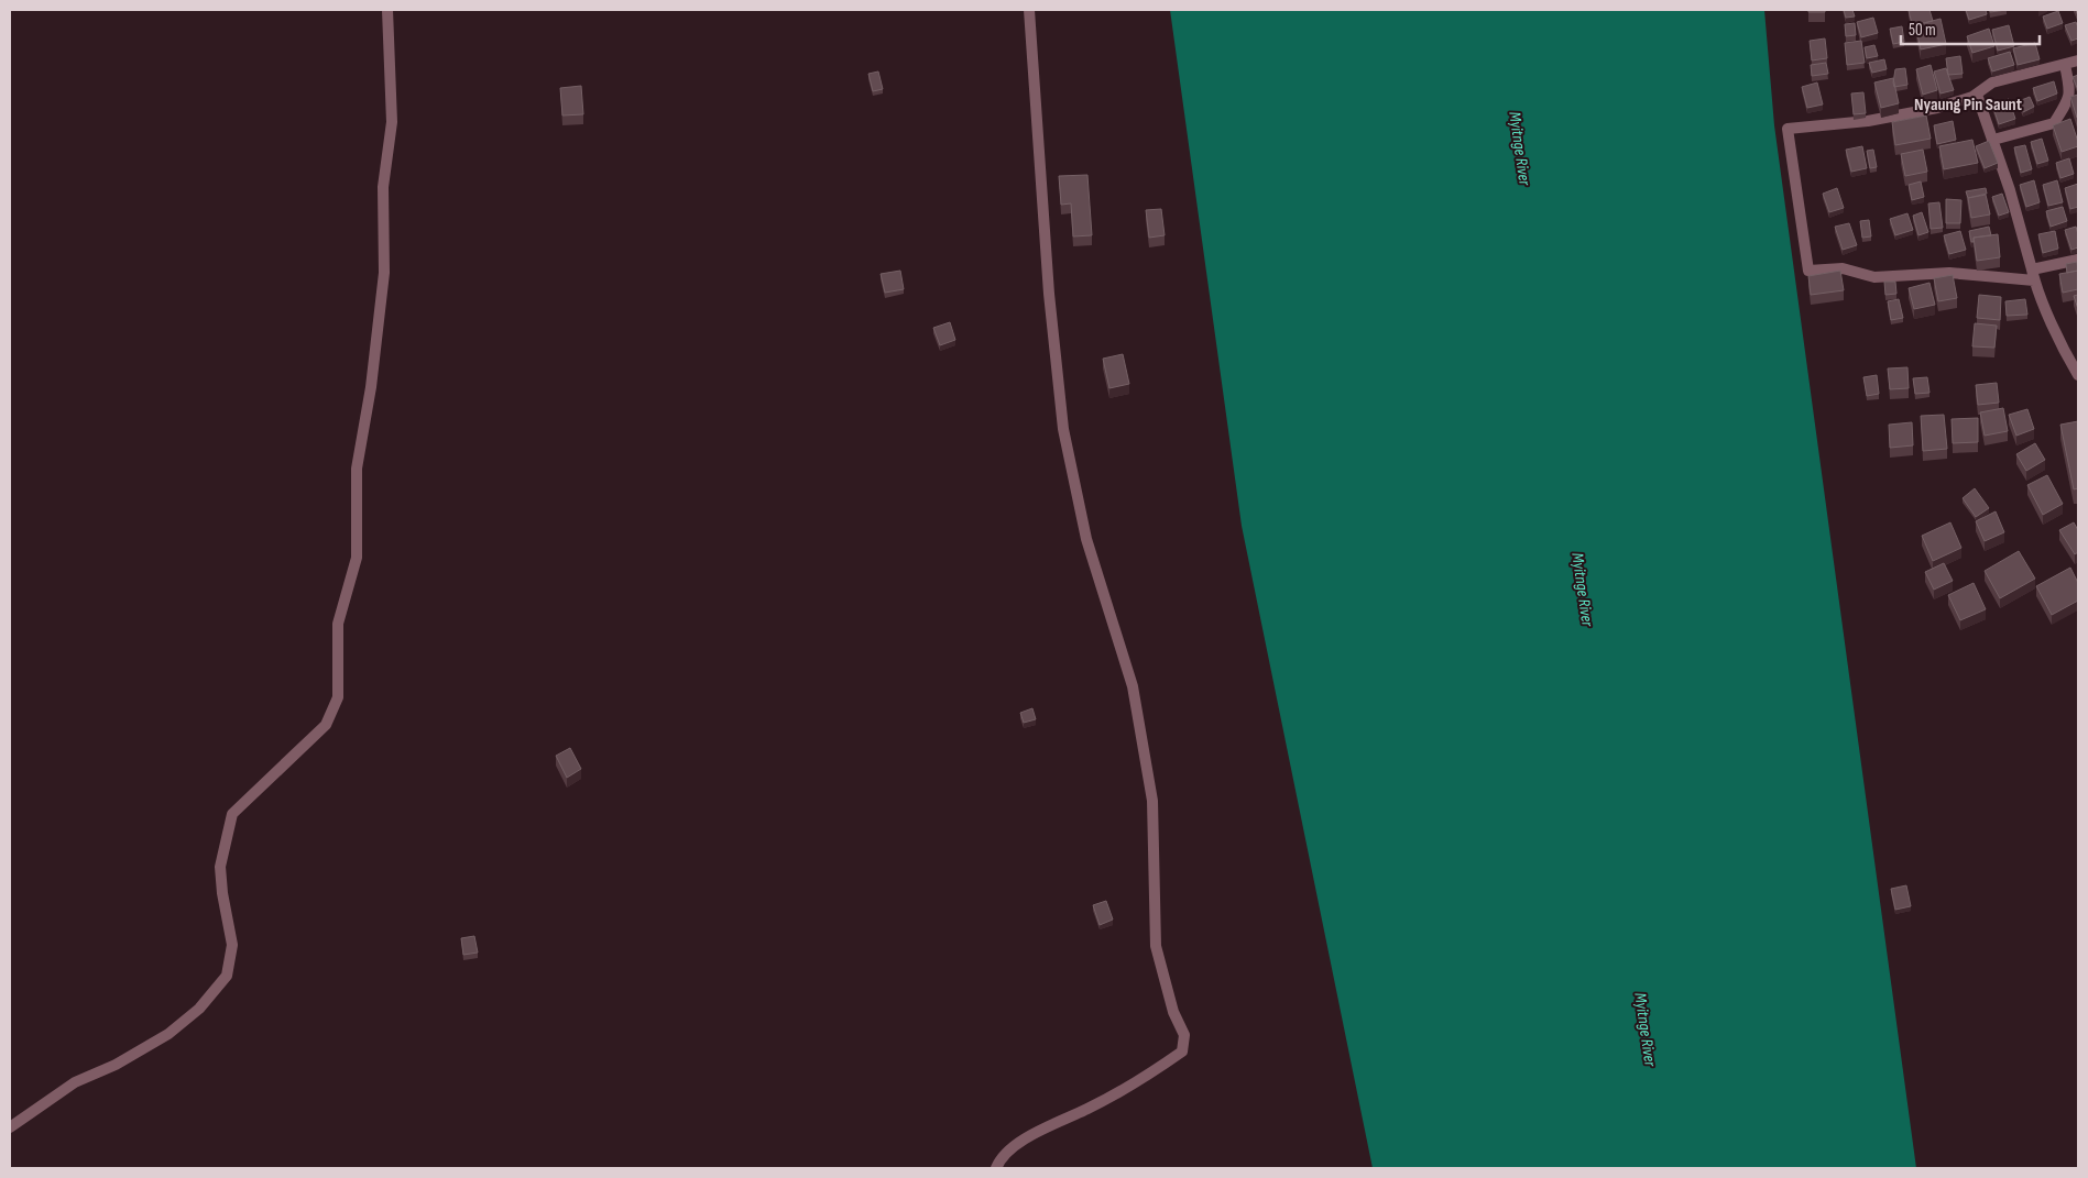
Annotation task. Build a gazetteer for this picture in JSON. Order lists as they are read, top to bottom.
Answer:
{
  "districts": ["Nyaung Pin Saunt"],
  "water": ["Myitnge River"],
  "scale_bar": "50 m"
}
